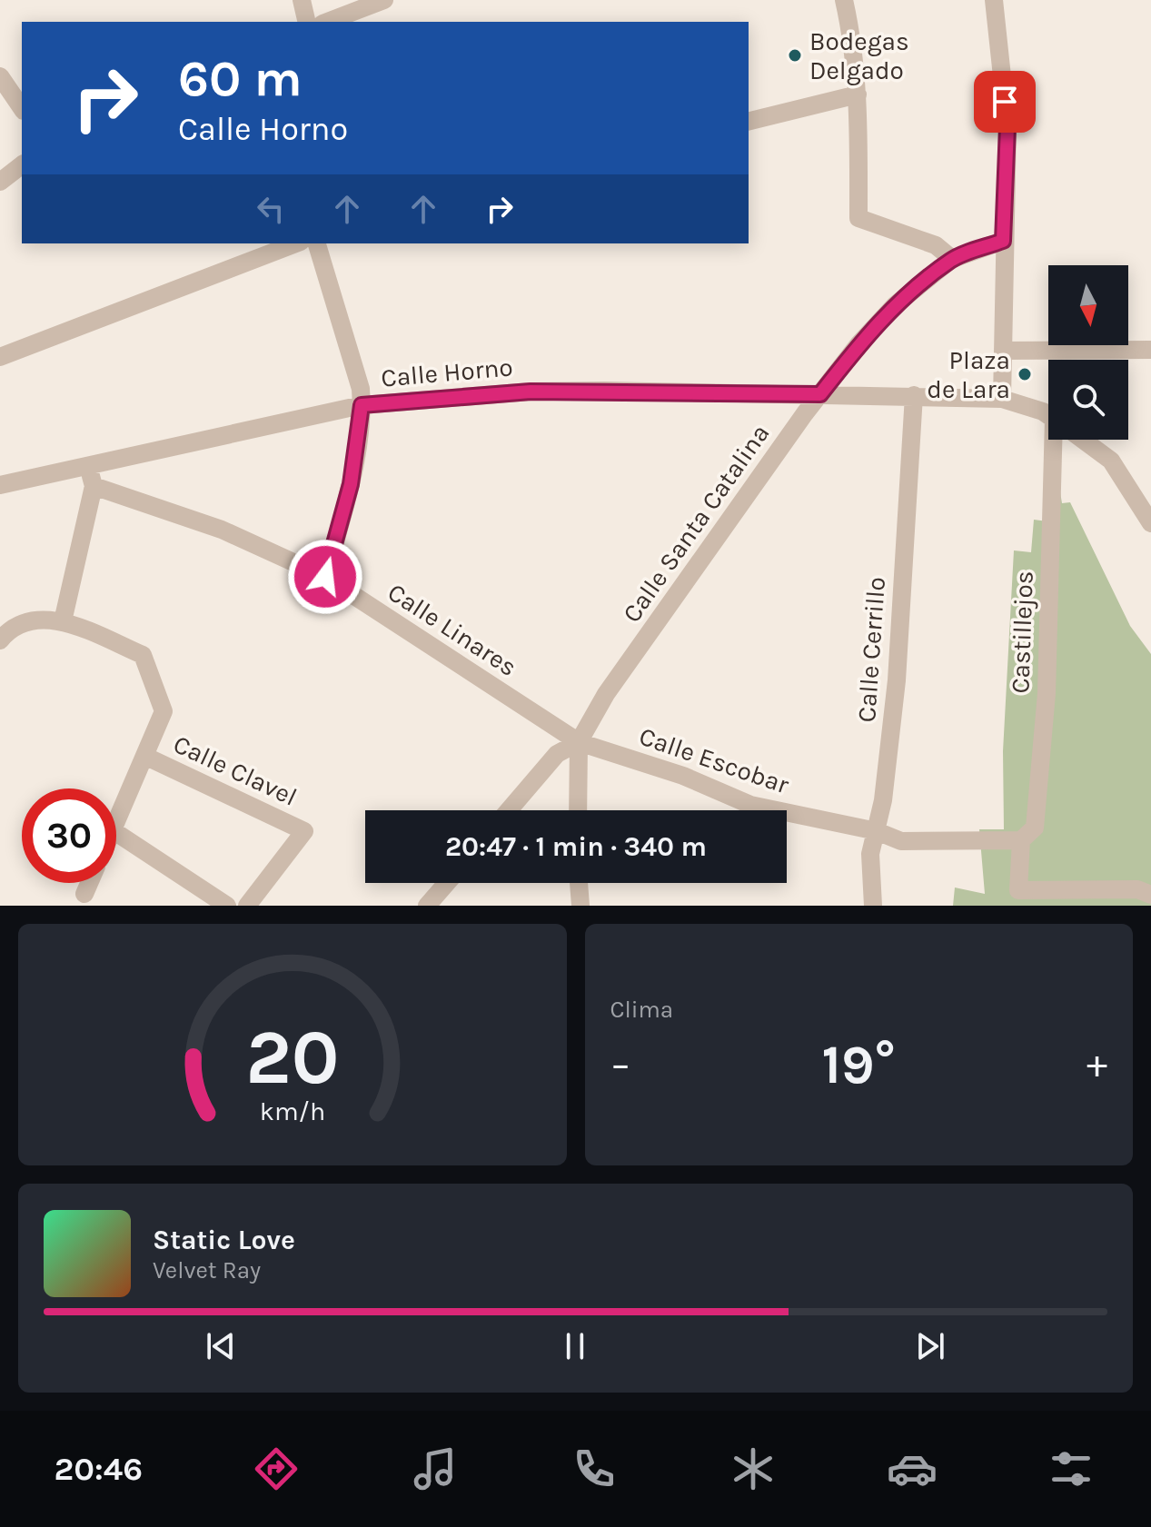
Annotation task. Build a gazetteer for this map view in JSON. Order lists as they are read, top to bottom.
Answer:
{
  "streets": {
    "street": [
      "Calle Horno",
      "Calle Santa Catalina",
      "Calle Linares",
      "Castillejos",
      "Calle Cerrillo",
      "Calle Escobar",
      "Calle Clavel"
    ]
  },
  "crossings": [
    ["Calle Horno", "Calle Santa Catalina"],
    ["Calle Horno", "Calle Cerrillo"],
    ["Calle Santa Catalina", "Calle Linares"],
    ["Calle Santa Catalina", "Calle Escobar"],
    ["Calle Linares", "Calle Escobar"],
    ["Castillejos", "Calle Escobar"],
    ["Calle Cerrillo", "Calle Escobar"]
  ],
  "places": ["Bodegas Delgado", "Plaza de Lara"],
  "north": "bottom",
  "page": {
    "turn": ["60 m", "Calle Horno"],
    "limit": "30",
    "trip": "20:47 · 1 min · 340 m",
    "tile": "Clima",
    "heat": ["−", "19°", "+"],
    "song": ["Static Love", "Velvet Ray"],
    "tabs": "20:46",
    "gauge": ["20", "km/h"]
  }
}
